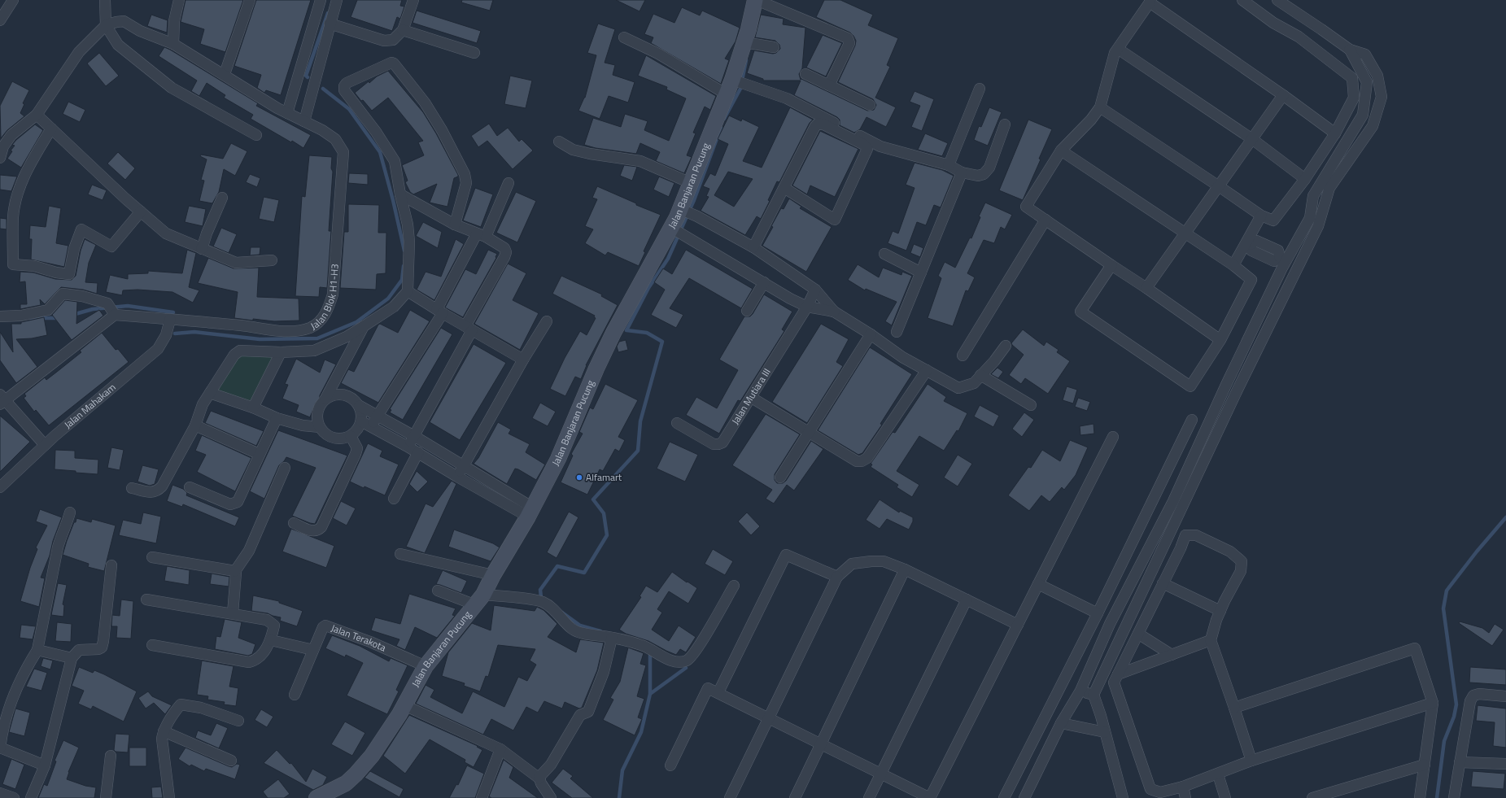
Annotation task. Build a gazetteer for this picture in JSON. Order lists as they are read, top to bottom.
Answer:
{
  "streets": {
    "street": [
      "Jalan Banjaran Pucung",
      "Jalan Blok H1-H3",
      "Jalan Mutiara III",
      "Jalan Mahakam",
      "Jalan Terakota"
    ]
  },
  "crossings": [
    ["Jalan Banjaran Pucung", "Jalan Terakota"],
    ["Jalan Blok H1-H3", "Jalan Mahakam"]
  ],
  "places": ["Alfamart"]
}
